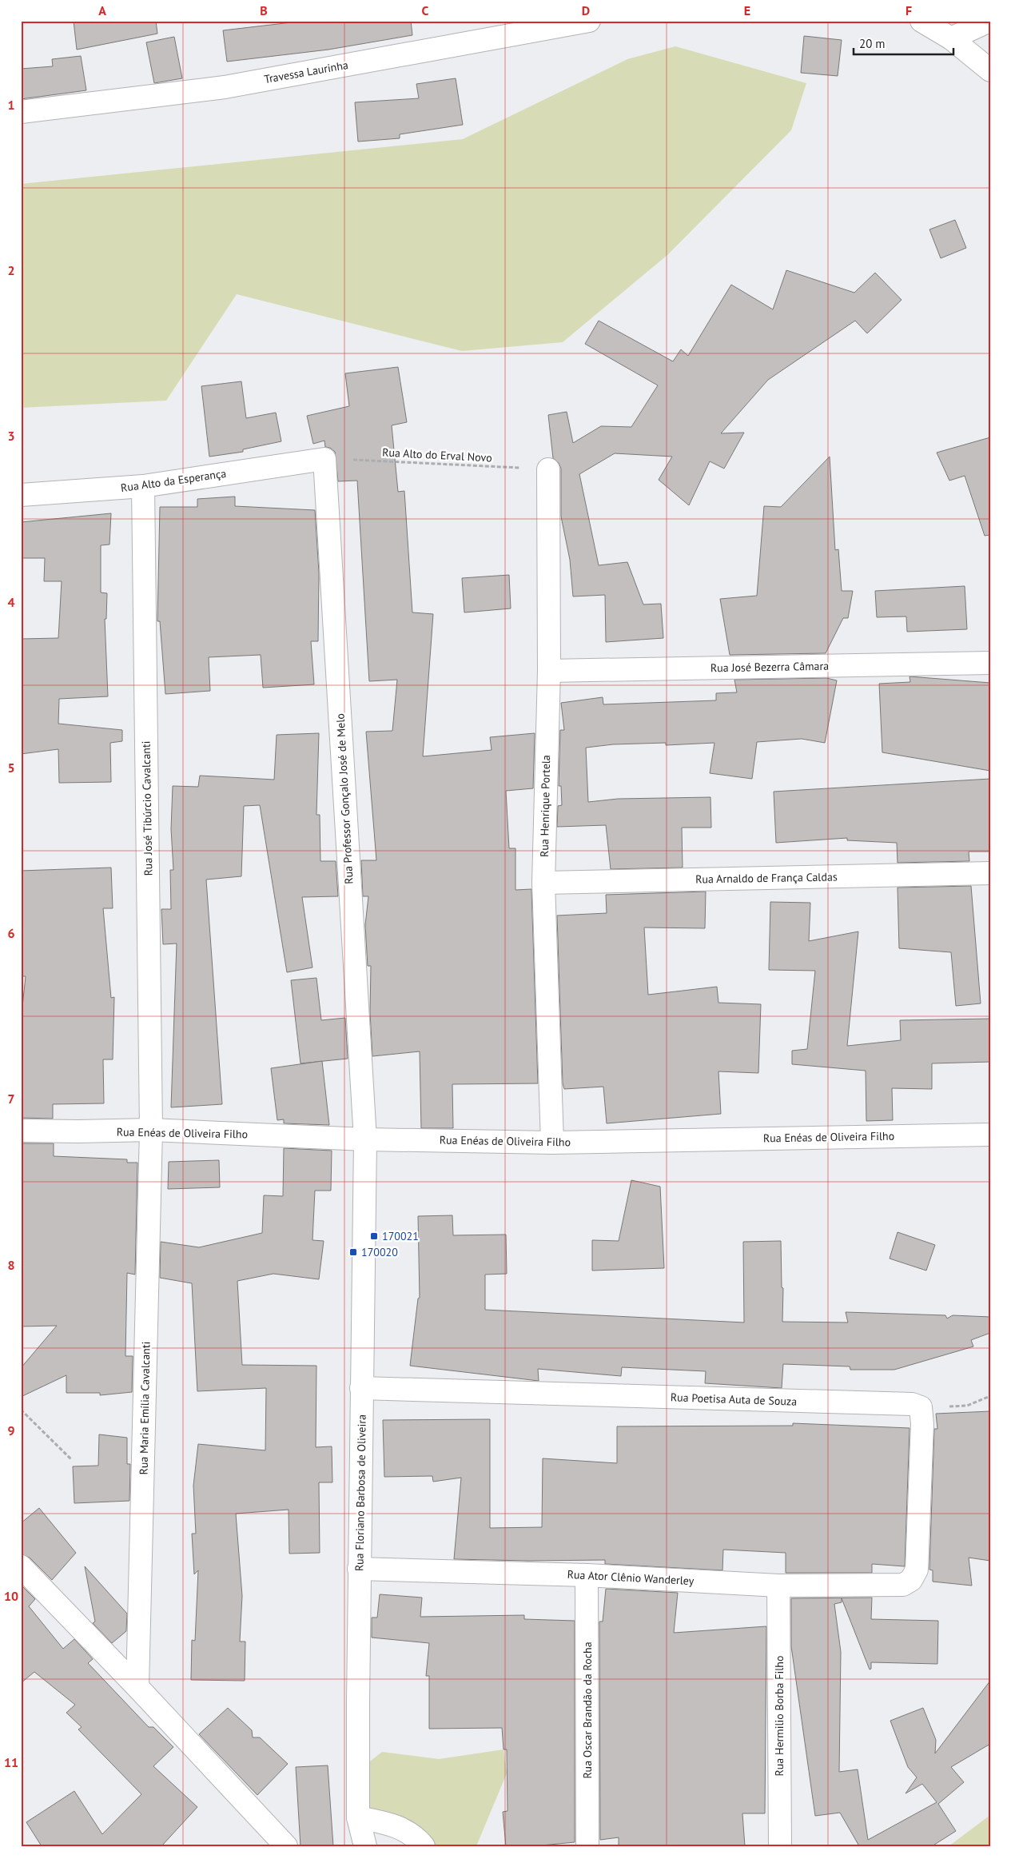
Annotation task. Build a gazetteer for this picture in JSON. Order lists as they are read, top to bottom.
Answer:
{
  "streets": {
    "street": [
      "Travessa Laurinha",
      "Rua Alto da Esperança",
      "Rua José Bezerra Câmara",
      "Rua Professor Gonçalo José de Melo",
      "Rua Henrique Portela",
      "Rua José Tibúrcio Cavalcanti",
      "Rua Arnaldo de França Caldas",
      "Rua Enéas de Oliveira Filho",
      "Rua Poetisa Auta de Souza",
      "Rua Maria Emília Cavalcanti",
      "Rua Floriano Barbosa de Oliveira",
      "Rua Ator Clênio Wanderley",
      "Rua Oscar Brandão da Rocha",
      "Rua Hermilio Borba Filho"
    ],
    "path": ["Rua Alto do Erval Novo"]
  },
  "crossings": [
    ["Rua Alto do Erval Novo", "Rua Alto da Esperança"],
    ["Rua Alto do Erval Novo", "Rua Professor Gonçalo José de Melo"],
    ["Rua Alto do Erval Novo", "Rua Henrique Portela"],
    ["Rua Alto da Esperança", "Rua Professor Gonçalo José de Melo"],
    ["Rua Alto da Esperança", "Rua José Tibúrcio Cavalcanti"],
    ["Rua José Bezerra Câmara", "Rua Henrique Portela"],
    ["Rua Professor Gonçalo José de Melo", "Rua Enéas de Oliveira Filho"],
    ["Rua Professor Gonçalo José de Melo", "Rua Floriano Barbosa de Oliveira"],
    ["Rua Henrique Portela", "Rua Arnaldo de França Caldas"],
    ["Rua Henrique Portela", "Rua Enéas de Oliveira Filho"],
    ["Rua José Tibúrcio Cavalcanti", "Rua Enéas de Oliveira Filho"],
    ["Rua José Tibúrcio Cavalcanti", "Rua Maria Emília Cavalcanti"],
    ["Rua Enéas de Oliveira Filho", "Rua Maria Emília Cavalcanti"],
    ["Rua Enéas de Oliveira Filho", "Rua Floriano Barbosa de Oliveira"],
    ["Rua Poetisa Auta de Souza", "Rua Floriano Barbosa de Oliveira"],
    ["Rua Poetisa Auta de Souza", "Rua Ator Clênio Wanderley"],
    ["Rua Floriano Barbosa de Oliveira", "Rua Ator Clênio Wanderley"],
    ["Rua Ator Clênio Wanderley", "Rua Oscar Brandão da Rocha"],
    ["Rua Ator Clênio Wanderley", "Rua Hermilio Borba Filho"]
  ],
  "places": {
    "transit": ["170021", "170020"]
  },
  "scale_bar": "20 m",
  "grid": {
    "columns": [
      "A",
      "B",
      "C",
      "D",
      "E",
      "F"
    ],
    "rows": [
      "1",
      "2",
      "3",
      "4",
      "5",
      "6",
      "7",
      "8",
      "9",
      "10",
      "11"
    ]
  }
}
